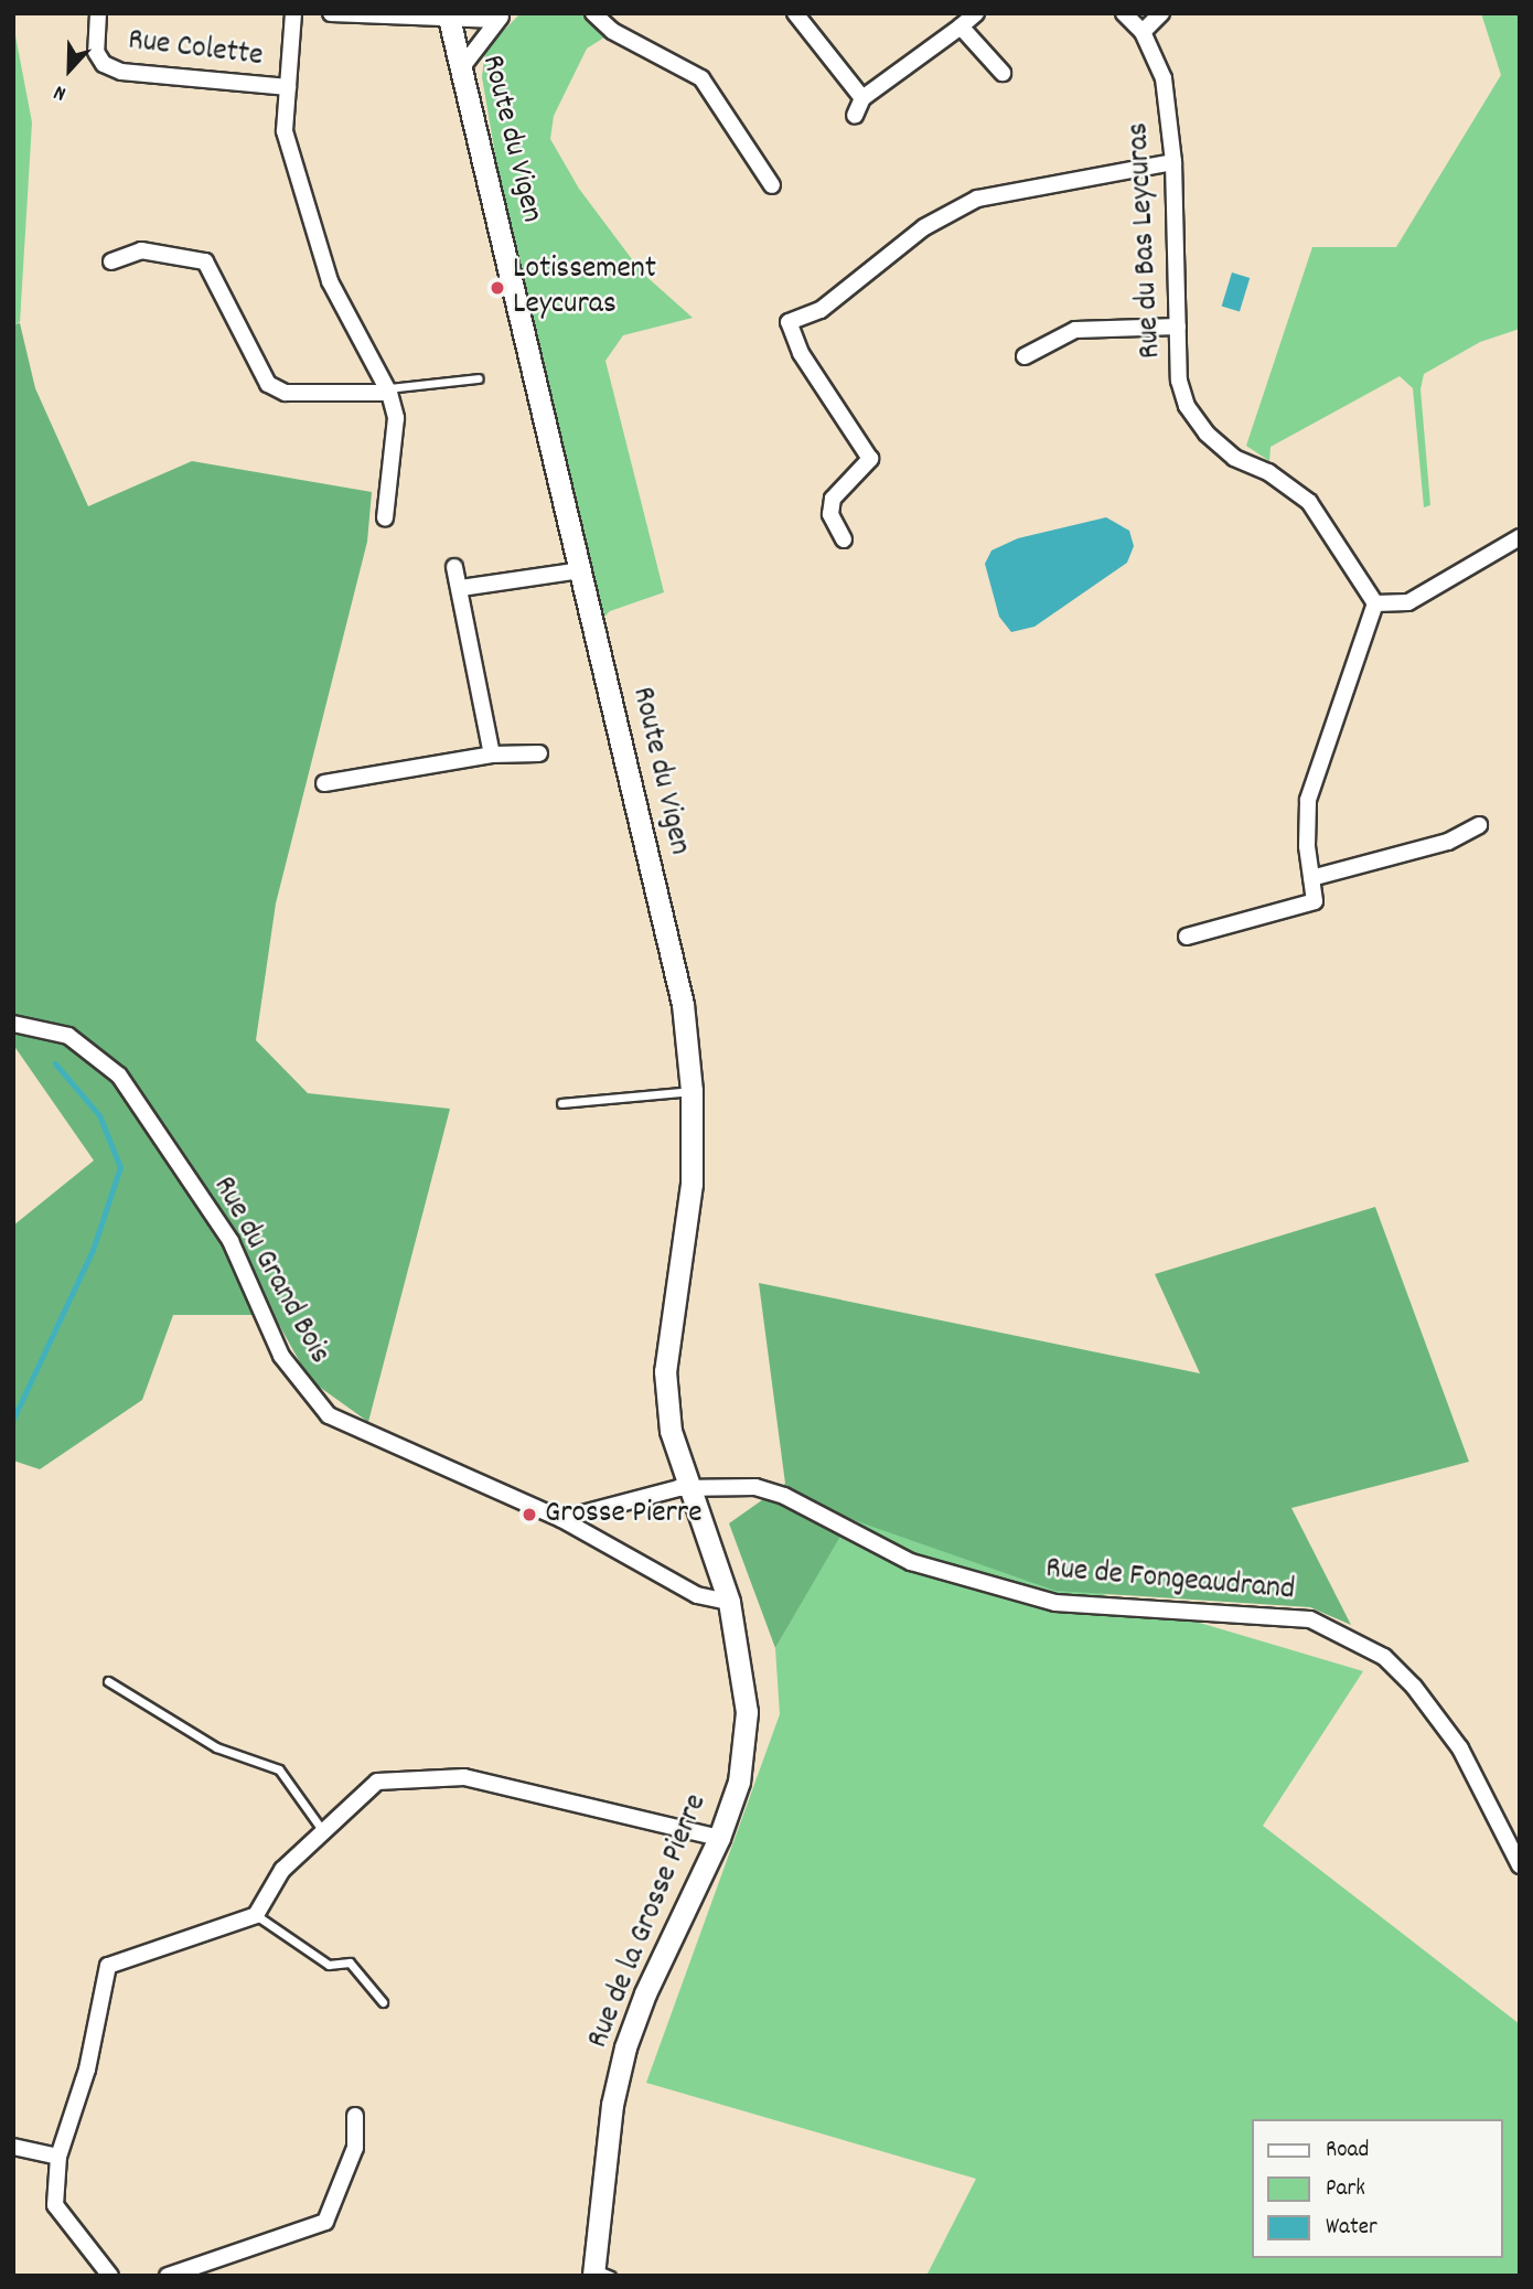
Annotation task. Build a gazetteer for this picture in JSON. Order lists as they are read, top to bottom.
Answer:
{
  "streets": {
    "street": [
      "Rue Colette",
      "Route du Vigen",
      "Rue du Bas Leycuras",
      "Rue du Grand Bois",
      "Rue de Fongeaudrand",
      "Rue de la Grosse Pierre"
    ]
  },
  "crossings": [
    ["Route du Vigen", "Rue de Fongeaudrand"],
    ["Route du Vigen", "Rue de la Grosse Pierre"],
    ["Rue du Grand Bois", "Rue de la Grosse Pierre"]
  ],
  "places": ["Lotissement Leycuras", "Grosse Pierre"],
  "legend": ["Road", "Park", "Water"],
  "north": "bottom"
}
